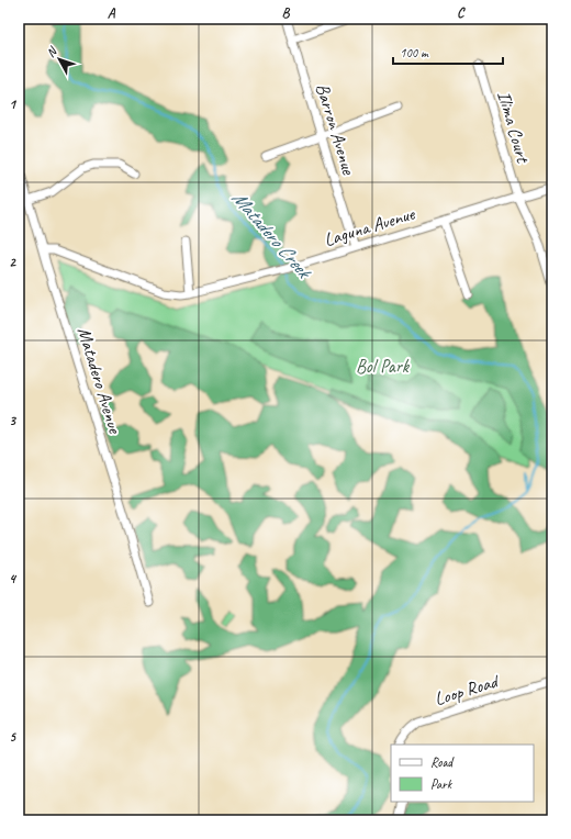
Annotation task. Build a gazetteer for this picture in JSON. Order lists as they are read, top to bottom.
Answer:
{
  "streets": {
    "street": [
      "Ilima Court",
      "Barron Avenue",
      "Laguna Avenue",
      "Matadero Avenue",
      "Loop Road"
    ]
  },
  "crossings": [
    ["Ilima Court", "Laguna Avenue"],
    ["Barron Avenue", "Laguna Avenue"],
    ["Laguna Avenue", "Matadero Avenue"]
  ],
  "water": ["Matadero Creek"],
  "parks": ["Bol Park"],
  "legend": ["Road", "Park"],
  "scale_bar": "100 m",
  "north": "top left",
  "grid": {
    "columns": ["A", "B", "C"],
    "rows": [
      "1",
      "2",
      "3",
      "4",
      "5"
    ]
  }
}
